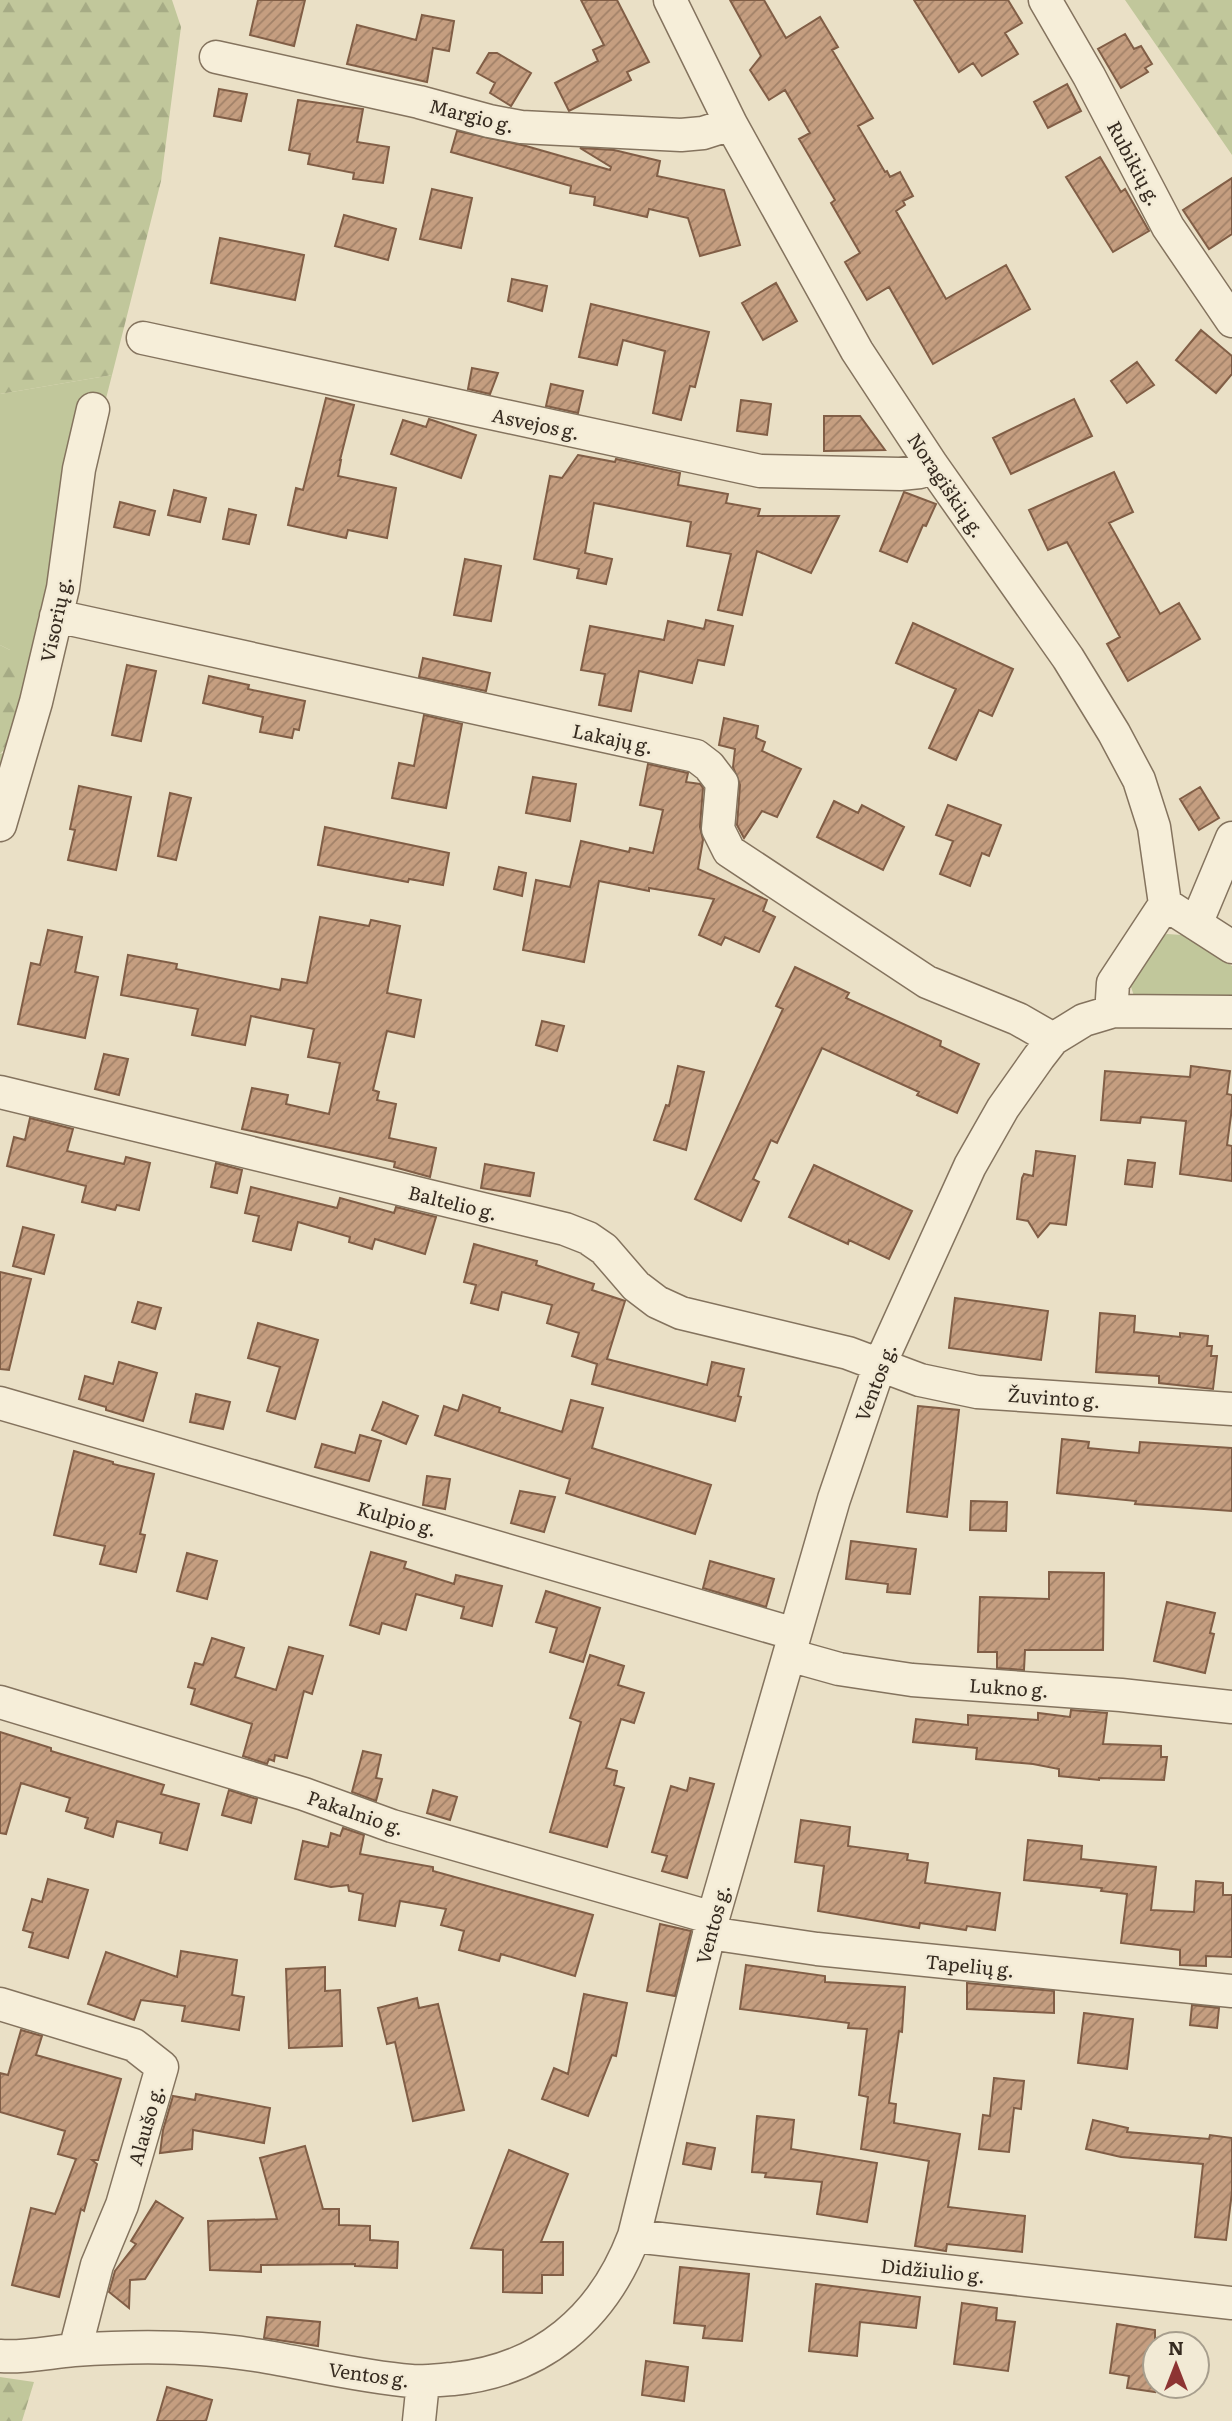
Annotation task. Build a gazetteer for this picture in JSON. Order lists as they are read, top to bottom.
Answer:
{
  "streets": {
    "street": [
      "Margio g.",
      "Rubikių g.",
      "Asvejos g.",
      "Noragiškių g.",
      "Visorių g.",
      "Lakajų g.",
      "Baltelio g.",
      "Ventos g.",
      "Žuvinto g.",
      "Kulpio g.",
      "Lukno g.",
      "Pakalnio g.",
      "Tapelių g.",
      "Alaušo g.",
      "Didžiulio g."
    ]
  },
  "crossings": [
    ["Margio g.", "Noragiškių g."],
    ["Asvejos g.", "Noragiškių g."],
    ["Visorių g.", "Lakajų g."],
    ["Lakajų g.", "Ventos g."],
    ["Baltelio g.", "Ventos g."],
    ["Baltelio g.", "Žuvinto g."],
    ["Ventos g.", "Žuvinto g."],
    ["Ventos g.", "Kulpio g."],
    ["Ventos g.", "Lukno g."],
    ["Ventos g.", "Pakalnio g."],
    ["Ventos g.", "Tapelių g."],
    ["Ventos g.", "Alaušo g."],
    ["Ventos g.", "Didžiulio g."],
    ["Kulpio g.", "Lukno g."],
    ["Pakalnio g.", "Tapelių g."]
  ],
  "north": "top"
}
